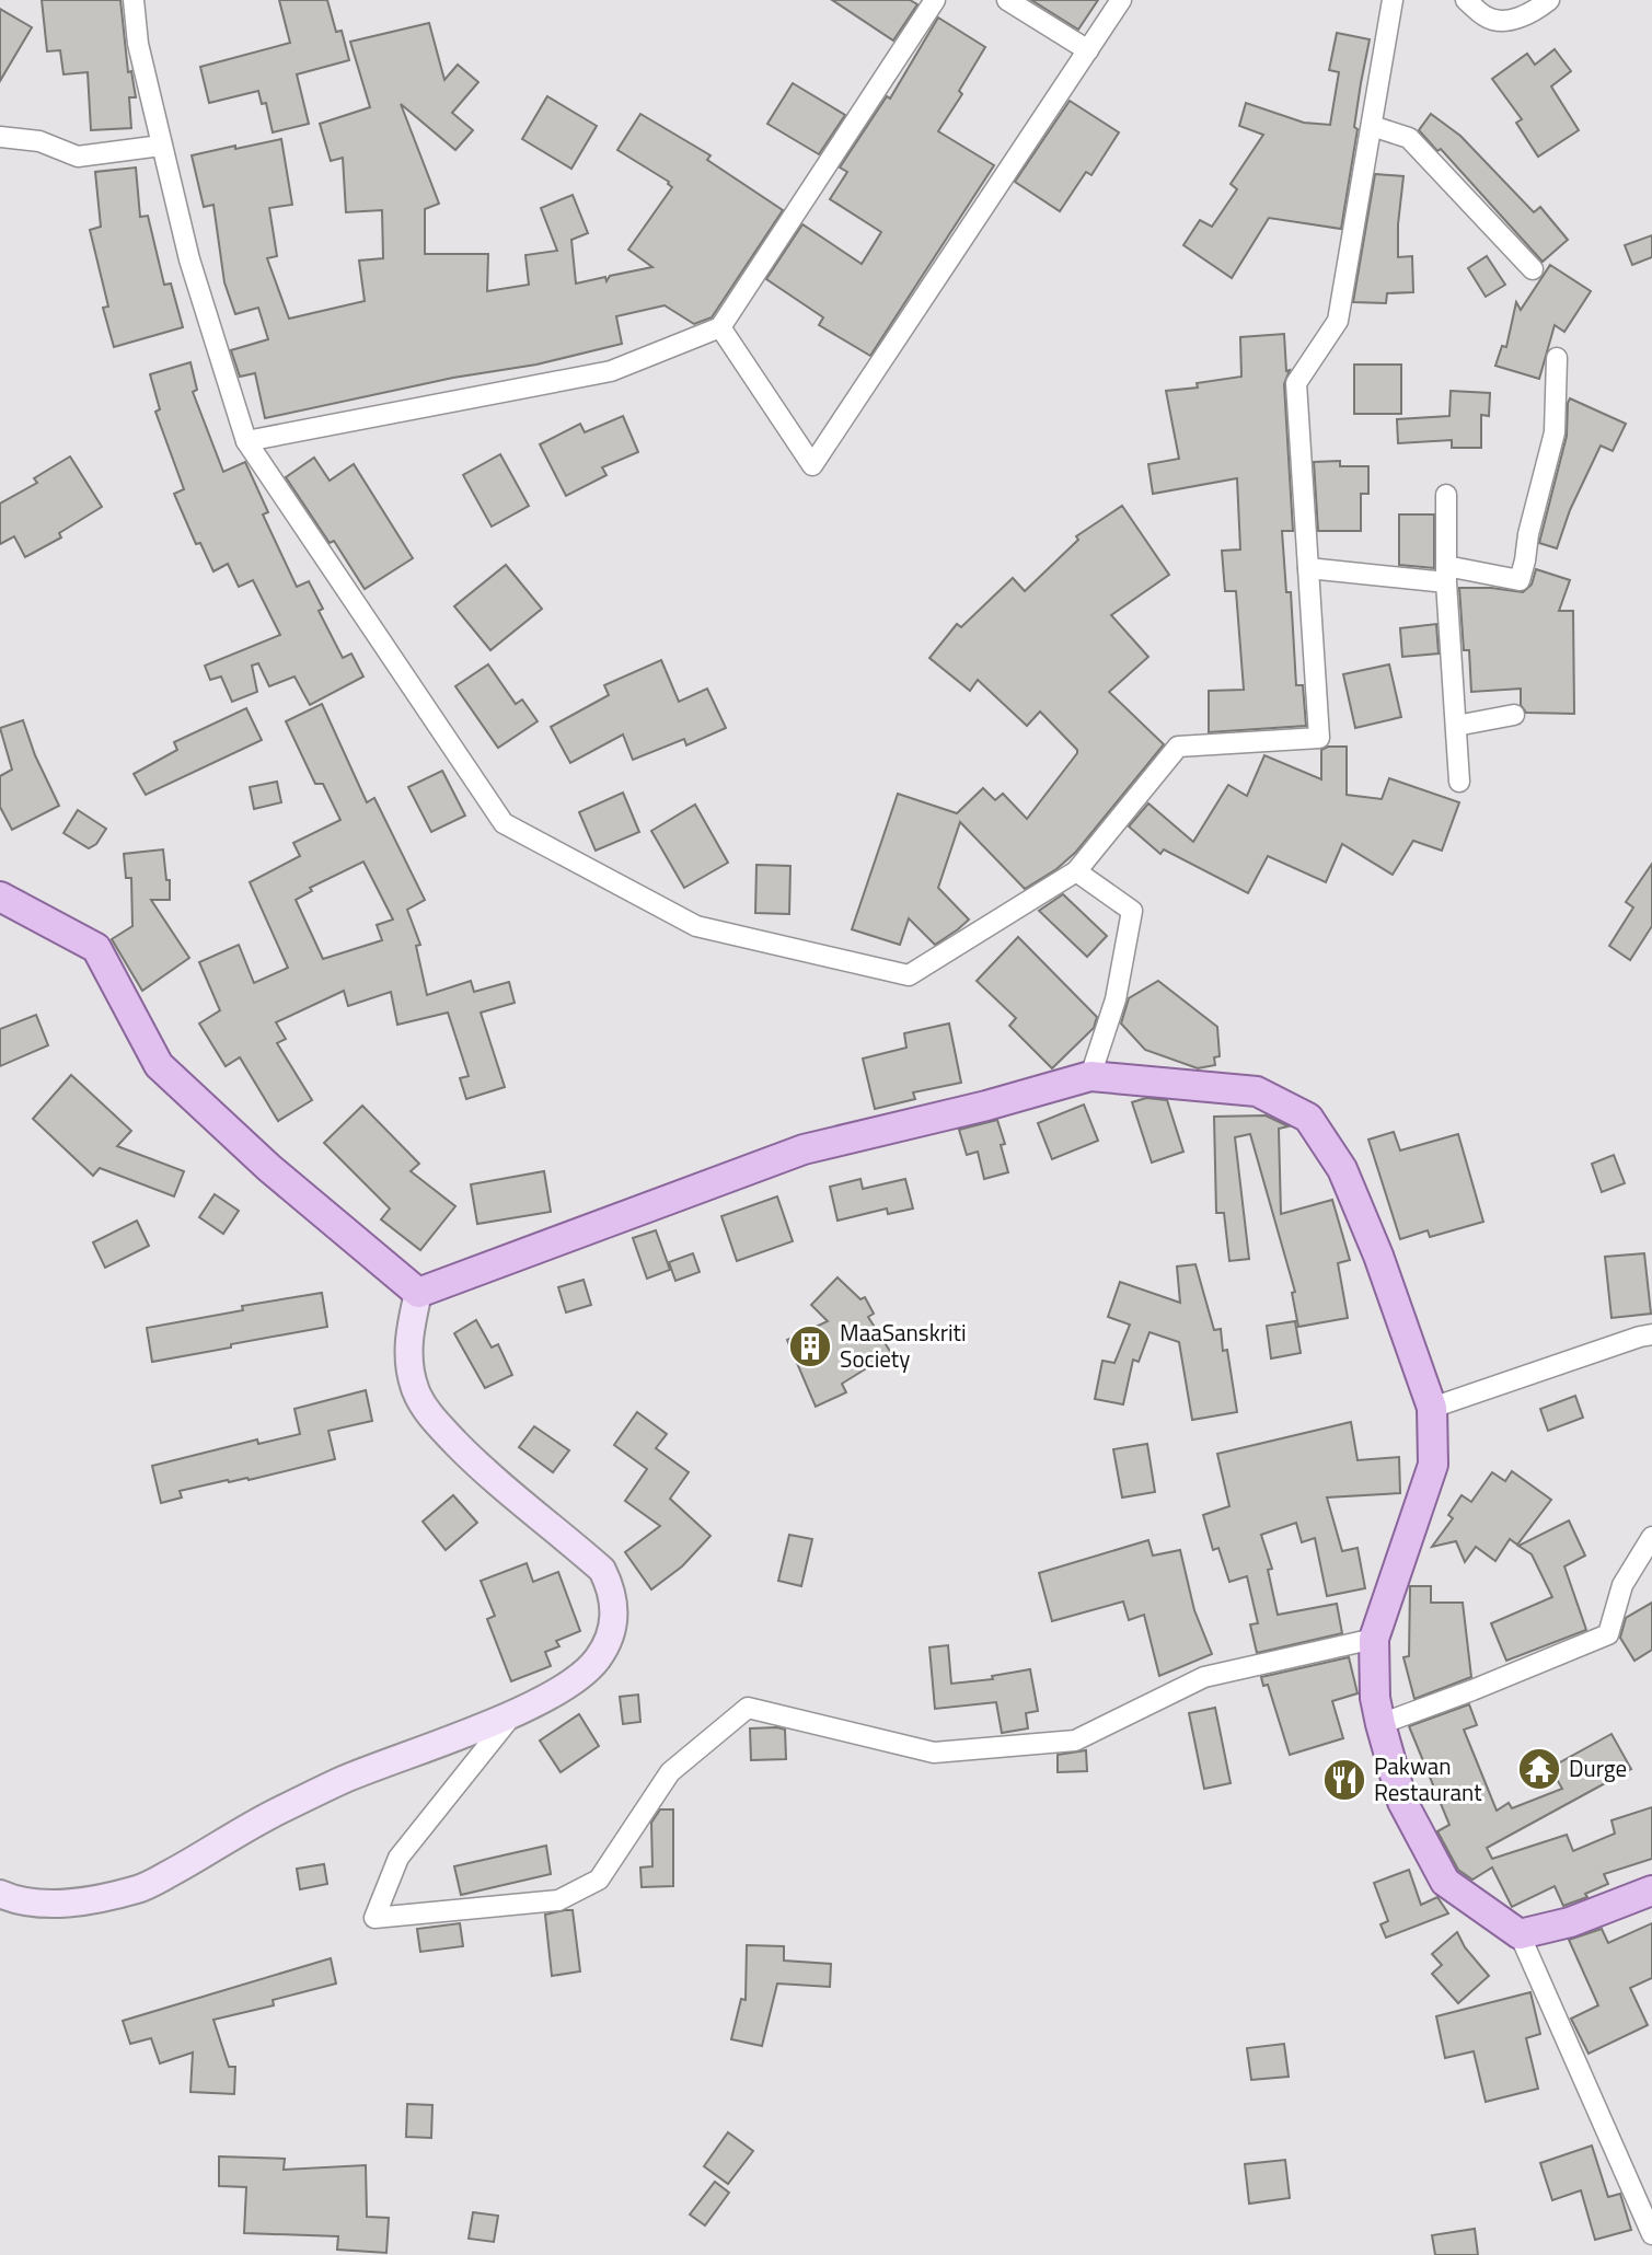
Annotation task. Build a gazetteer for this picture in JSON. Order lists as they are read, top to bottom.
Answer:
{
  "places": {
    "building": ["MaaSanskriti Society"],
    "temple": ["Durge"],
    "restaurant": ["Pakwan Restaurant"]
  }
}
